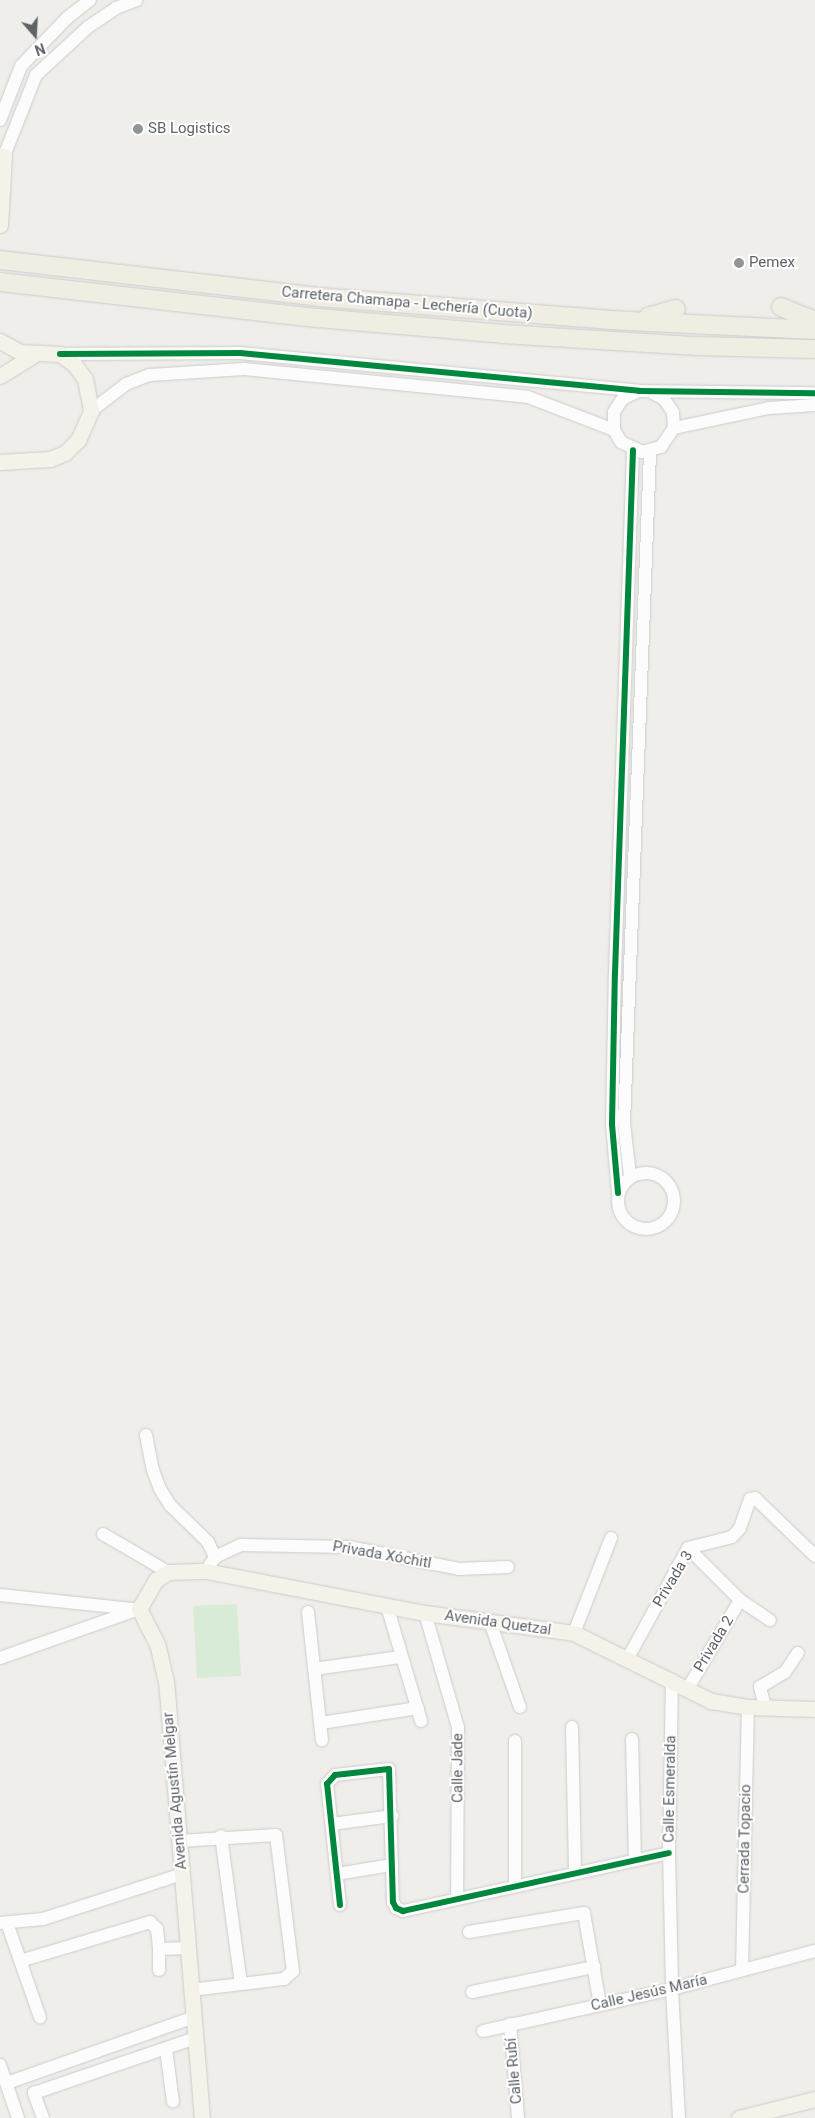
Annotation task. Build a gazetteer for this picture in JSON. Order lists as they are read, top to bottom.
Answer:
{
  "streets": {
    "highway": ["Carretera Chamapa - Lechería (Cuota)"],
    "main road": ["Avenida Quetzal", "Avenida Agustín Melgar"],
    "street": [
      "Privada Xóchitl",
      "Privada 3",
      "Privada 2",
      "Calle Jade",
      "Calle Esmeralda",
      "Cerrada Topacio",
      "Calle Jesús María",
      "Calle Rubí"
    ]
  },
  "crossings": [
    ["Privada 3", "Avenida Quetzal"],
    ["Privada 3", "Privada 2"],
    ["Avenida Quetzal", "Privada 2"],
    ["Avenida Quetzal", "Calle Jade"],
    ["Avenida Quetzal", "Calle Esmeralda"],
    ["Avenida Quetzal", "Cerrada Topacio"],
    ["Calle Esmeralda", "Calle Jesús María"],
    ["Cerrada Topacio", "Calle Jesús María"],
    ["Calle Jesús María", "Calle Rubí"]
  ],
  "places": ["SB Logistics", "Pemex"],
  "north": "bottom"
}
